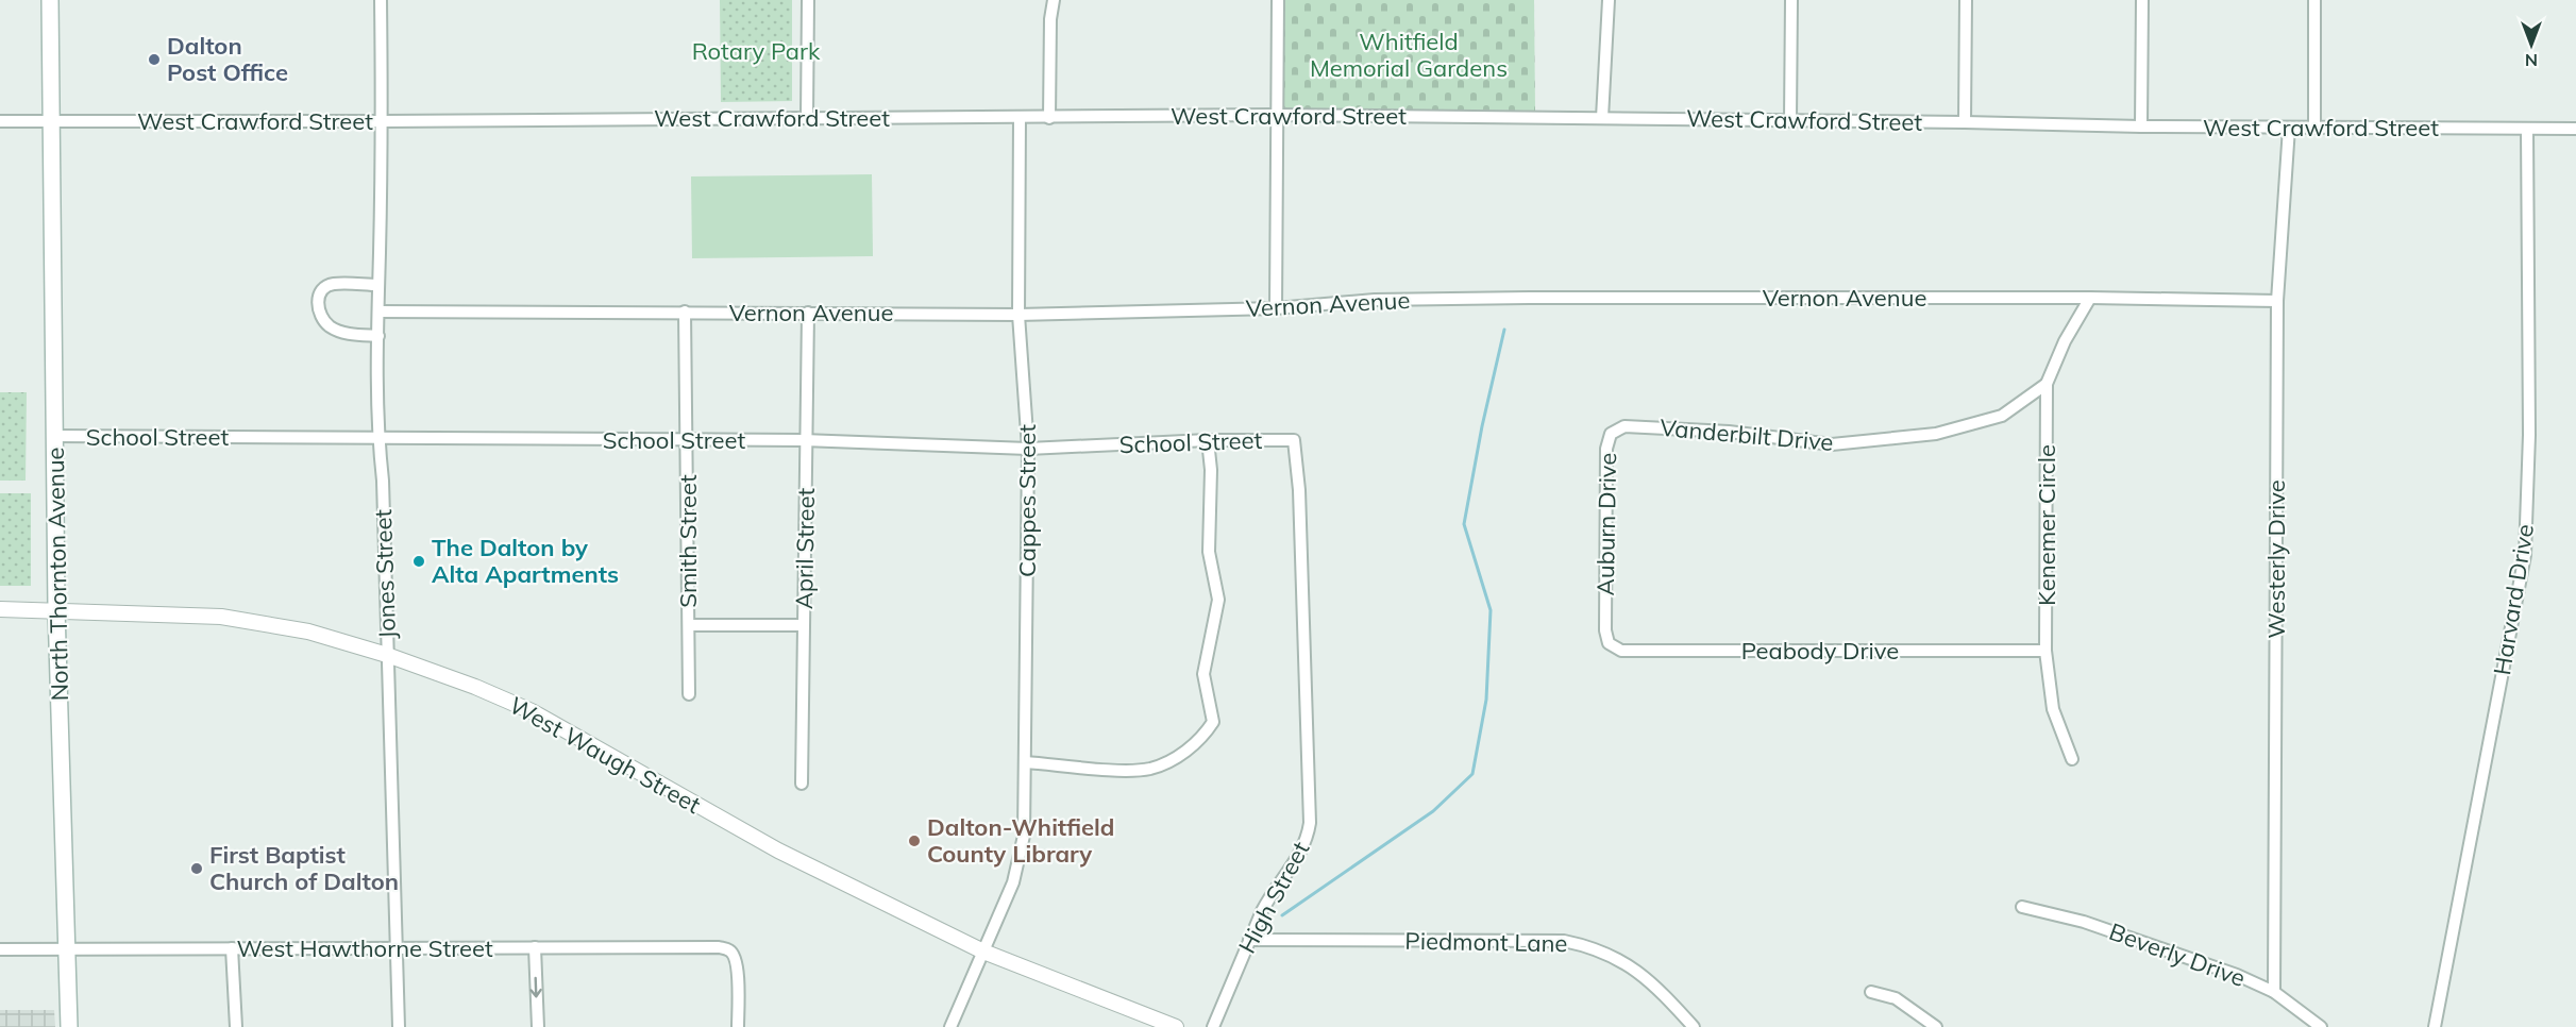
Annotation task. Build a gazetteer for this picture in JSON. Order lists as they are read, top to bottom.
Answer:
{
  "streets": {
    "main road": ["North Thornton Avenue"],
    "street": [
      "West Crawford Street",
      "Vernon Avenue",
      "Vanderbilt Drive",
      "School Street",
      "Cappes Street",
      "Auburn Drive",
      "Kenemer Circle",
      "Smith Street",
      "April Street",
      "Westerly Drive",
      "Jones Street",
      "Harvard Drive",
      "Peabody Drive",
      "West Waugh Street",
      "High Street",
      "Piedmont Lane",
      "West Hawthorne Street",
      "Beverly Drive"
    ]
  },
  "crossings": [
    ["West Crawford Street", "Cappes Street"],
    ["West Crawford Street", "Westerly Drive"],
    ["West Crawford Street", "North Thornton Avenue"],
    ["West Crawford Street", "Jones Street"],
    ["West Crawford Street", "Harvard Drive"],
    ["Vernon Avenue", "Cappes Street"],
    ["Vernon Avenue", "Kenemer Circle"],
    ["Vernon Avenue", "Smith Street"],
    ["Vernon Avenue", "April Street"],
    ["Vernon Avenue", "Westerly Drive"],
    ["Vernon Avenue", "Jones Street"],
    ["Vanderbilt Drive", "Auburn Drive"],
    ["Vanderbilt Drive", "Kenemer Circle"],
    ["School Street", "Cappes Street"],
    ["School Street", "Smith Street"],
    ["School Street", "April Street"],
    ["School Street", "North Thornton Avenue"],
    ["School Street", "Jones Street"],
    ["School Street", "High Street"],
    ["Cappes Street", "West Waugh Street"],
    ["Auburn Drive", "Peabody Drive"],
    ["Kenemer Circle", "Peabody Drive"],
    ["Westerly Drive", "Beverly Drive"],
    ["North Thornton Avenue", "West Waugh Street"],
    ["North Thornton Avenue", "West Hawthorne Street"],
    ["Jones Street", "West Waugh Street"],
    ["Jones Street", "West Hawthorne Street"],
    ["High Street", "Piedmont Lane"]
  ],
  "parks": ["Whitfield Memorial Gardens", "Rotary Park"],
  "places": [
    "Dalton Post Office",
    "The Dalton by Alta Apartments",
    "Dalton-Whitfield County Library",
    "First Baptist Church of Dalton"
  ],
  "north": "bottom"
}
